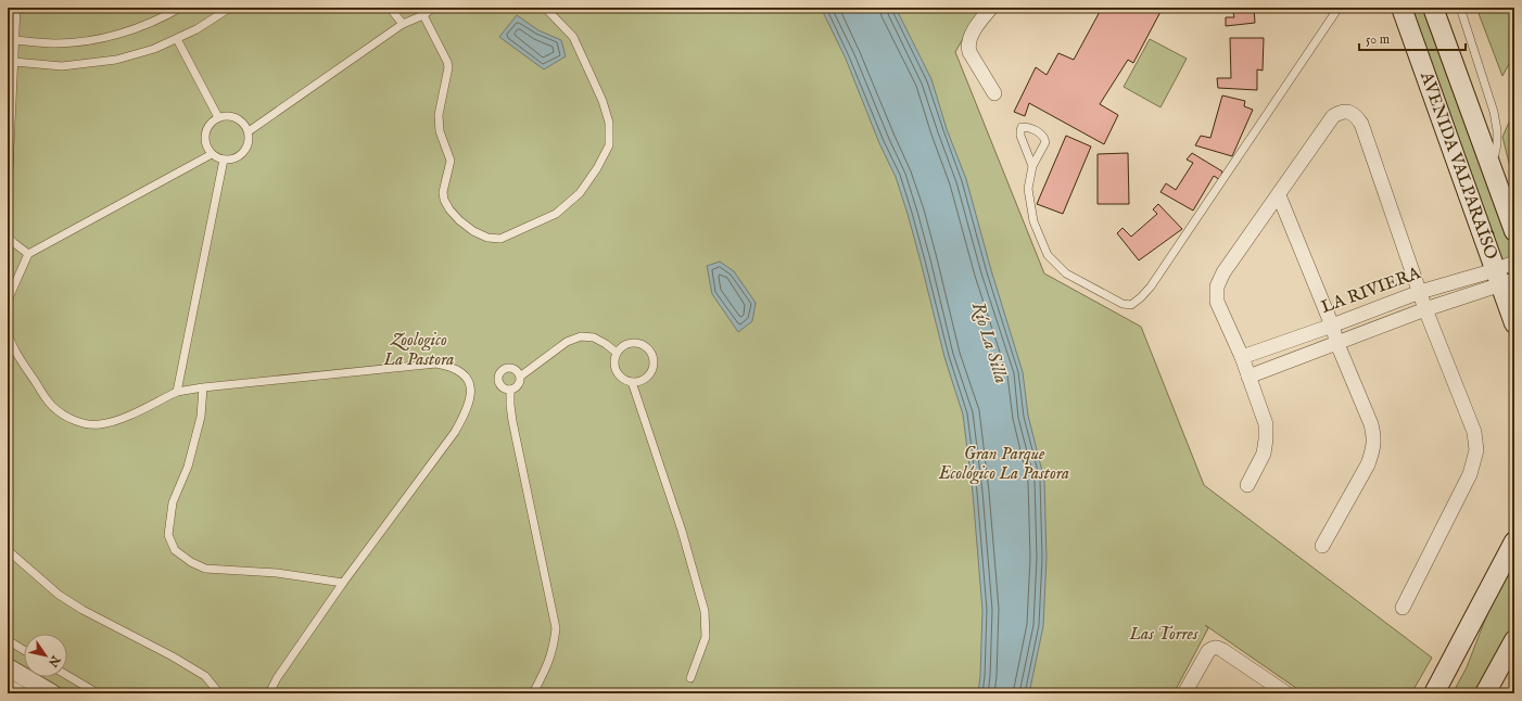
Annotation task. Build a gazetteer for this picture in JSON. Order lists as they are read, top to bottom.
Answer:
{
  "streets": {
    "main road": ["AVENIDA VALPARAÍSO"],
    "street": ["LA RIVIERA"]
  },
  "crossings": [
    ["AVENIDA VALPARAÍSO", "LA RIVIERA"]
  ],
  "water": ["Río La Silla"],
  "parks": ["Zoologico La Pastora", "Gran Parque Ecológico La Pastora", "Las Torres"],
  "scale_bar": "50 m",
  "north": "bottom right"
}
